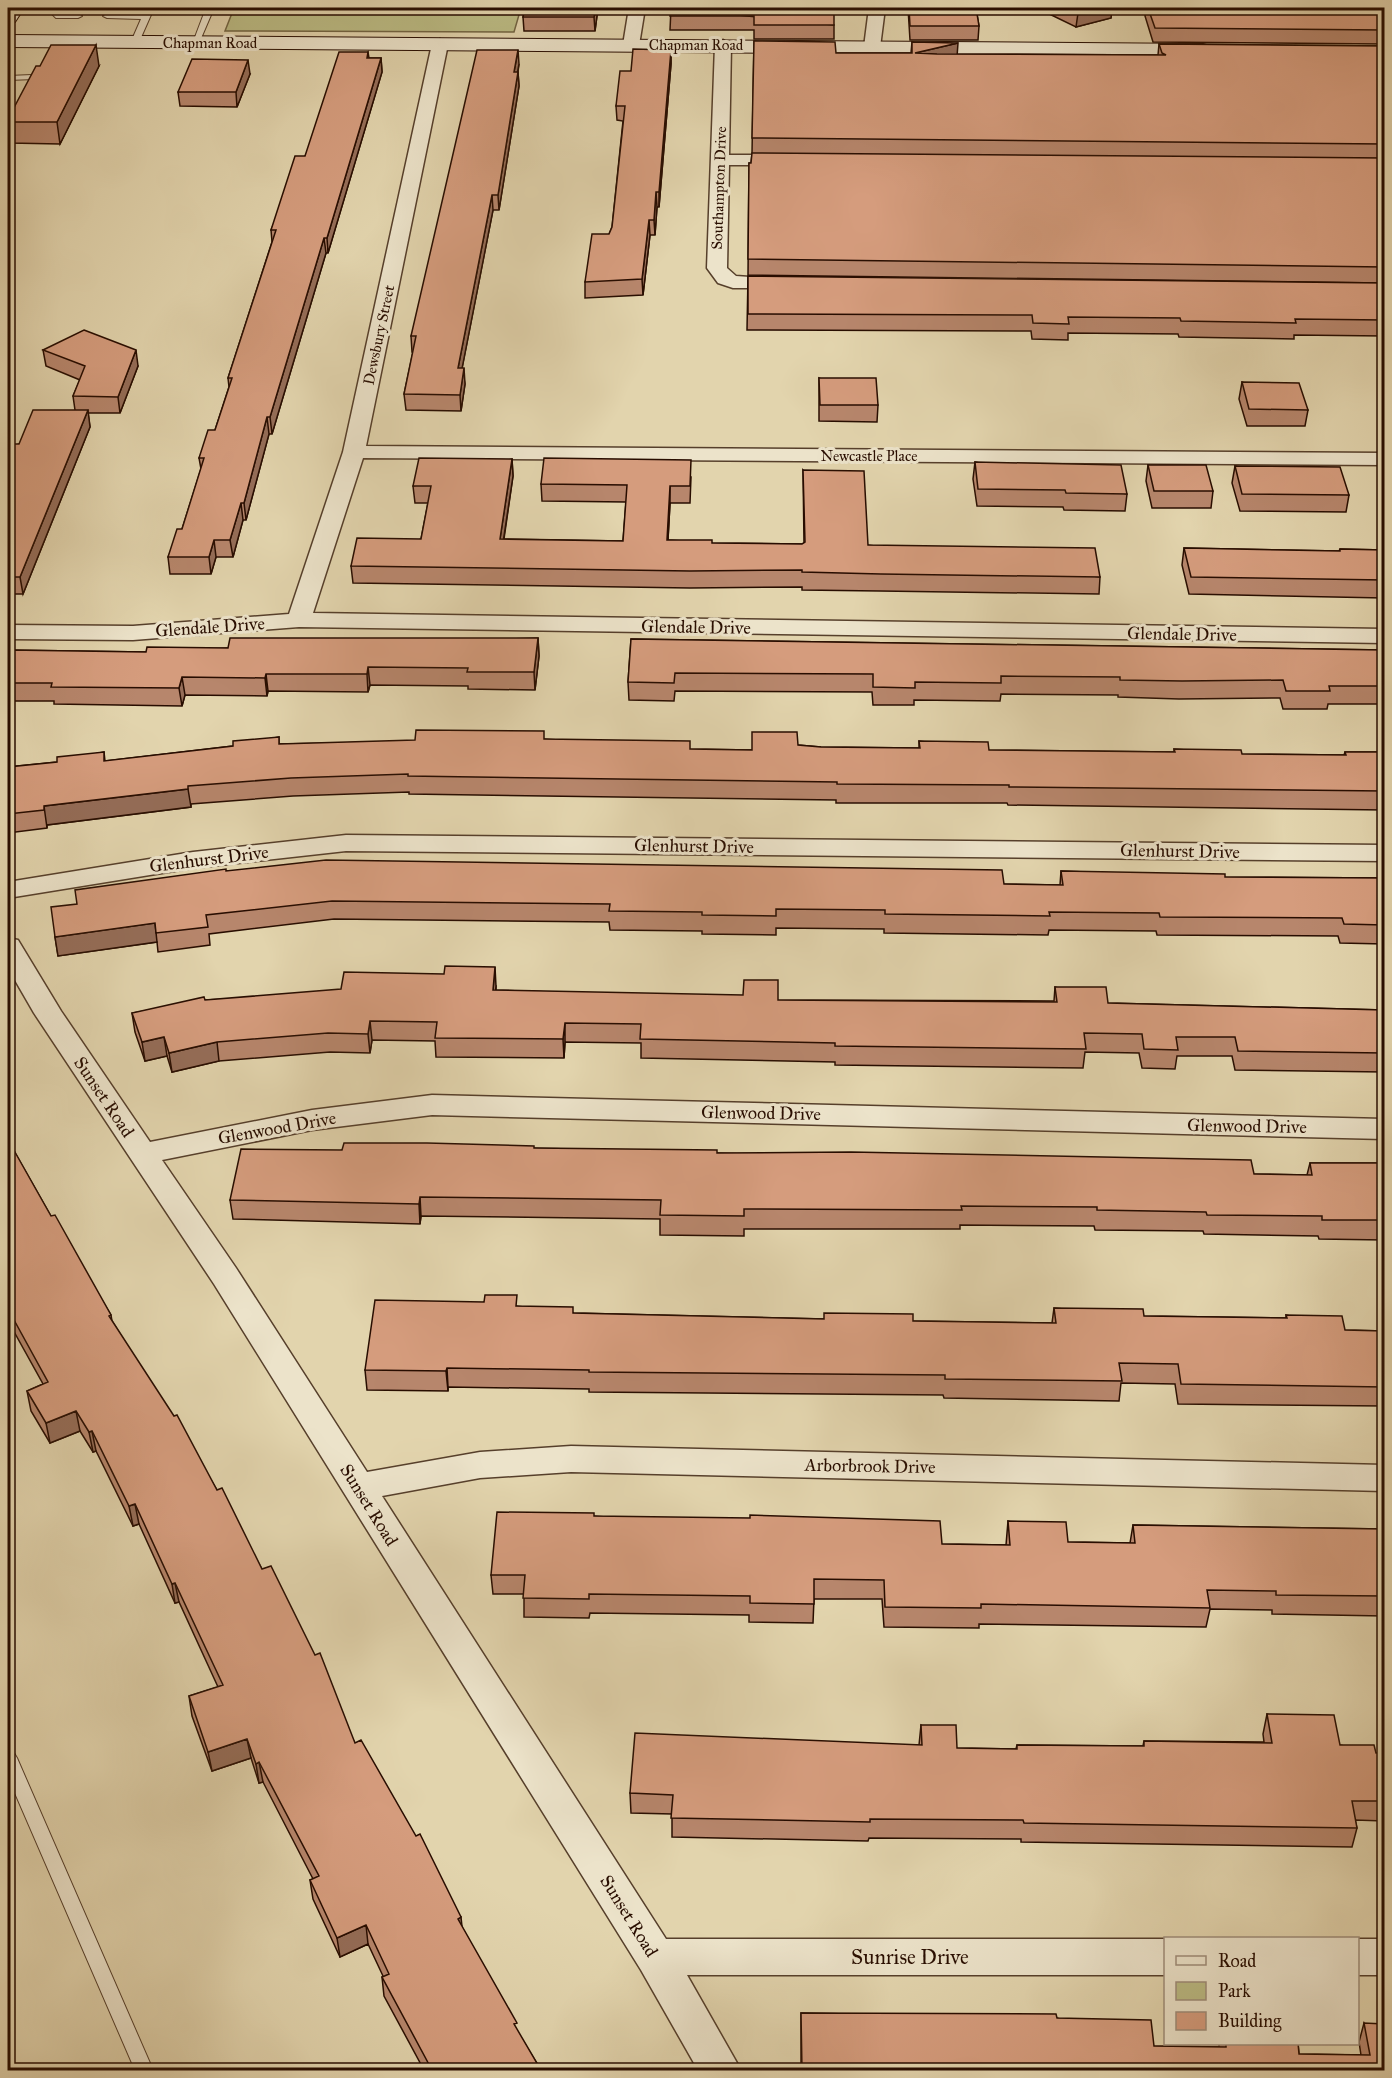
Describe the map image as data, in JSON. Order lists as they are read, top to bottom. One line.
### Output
{"streets":{"street":["Chapman Road","Southampton Drive","Dewsbury Street","Newcastle Place","Glendale Drive","Glenhurst Drive","Sunset Road","Glenwood Drive","Arborbrook Drive","Sunrise Drive"]},"crossings":[["Chapman Road","Southampton Drive"],["Chapman Road","Dewsbury Street"],["Dewsbury Street","Newcastle Place"],["Dewsbury Street","Glendale Drive"],["Sunset Road","Glenwood Drive"],["Sunset Road","Arborbrook Drive"],["Sunset Road","Sunrise Drive"]],"legend":["Road","Park","Building"]}
